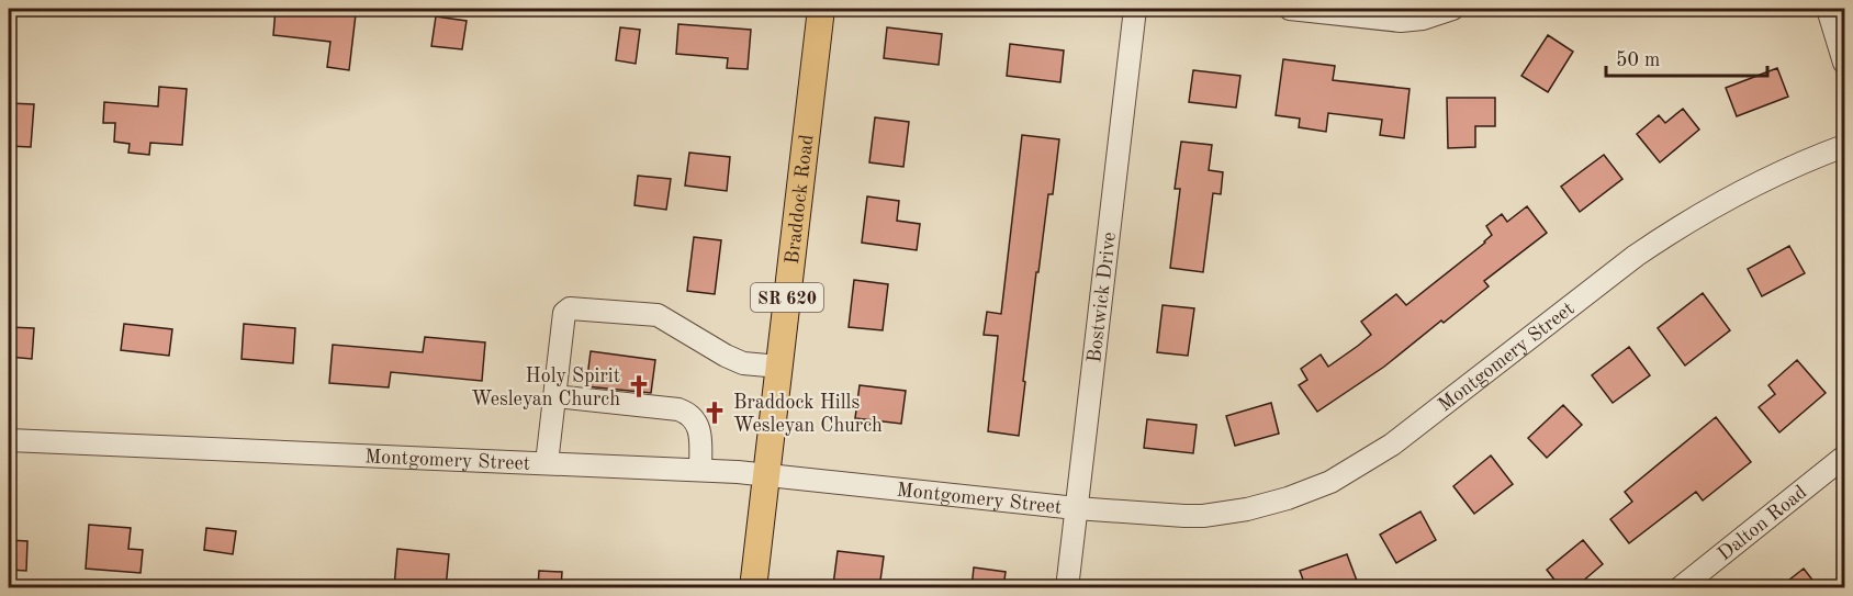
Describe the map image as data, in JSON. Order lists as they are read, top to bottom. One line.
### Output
{"streets":{"main road":["Braddock Road","SR 620"],"street":["Bostwick Drive","Montgomery Street","Dalton Road"]},"crossings":[["Braddock Road","Montgomery Street"],["Bostwick Drive","Montgomery Street"]],"places":{"church":["Holy Spirit Wesleyan Church","Braddock Hills Wesleyan Church"]},"scale_bar":"50 m"}
